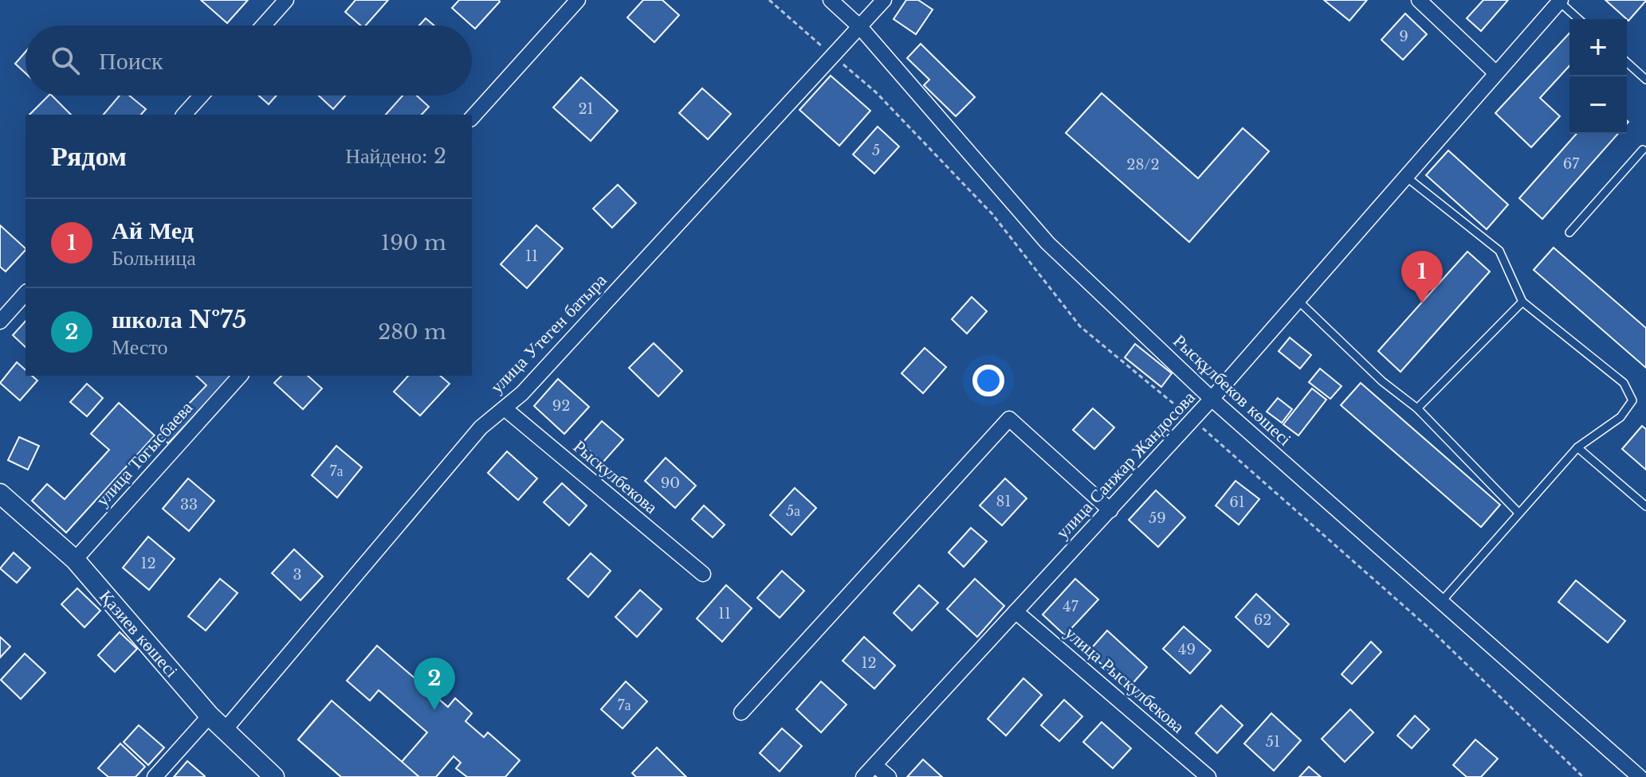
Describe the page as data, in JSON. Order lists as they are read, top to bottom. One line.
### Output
{"streets":{"street":["улица Утеген батыра","Рысқұлбеков көшесі","улица Тогысбаева","улица Санжар Жандосова","Рыскулбекова","Қазиев көшесі","улица Рыскулбекова"]},"crossings":[["улица Утеген батыра","Рысқұлбеков көшесі"],["улица Утеген батыра","Рыскулбекова"],["улица Утеген батыра","Қазиев көшесі"],["Рысқұлбеков көшесі","улица Санжар Жандосова"],["улица Тогысбаева","Қазиев көшесі"],["улица Санжар Жандосова","улица Рыскулбекова"]],"house_numbers":["9","21","5","67","28/2","11","92","7а","90","81","61","33","5а","59","12","3","47","11","62","49","12","7а","51"],"page":{"map_buttons":["+","−"],"search":"Поиск","heading":["Рядом","Найдено: 2"],"list":[{"mark":"1","name":"Ай Мед","note":"Больница","value":"190 m"},{"mark":"2","name":"школа №75","note":"Место","value":"280 m"}],"pins":["1","2"]}}
